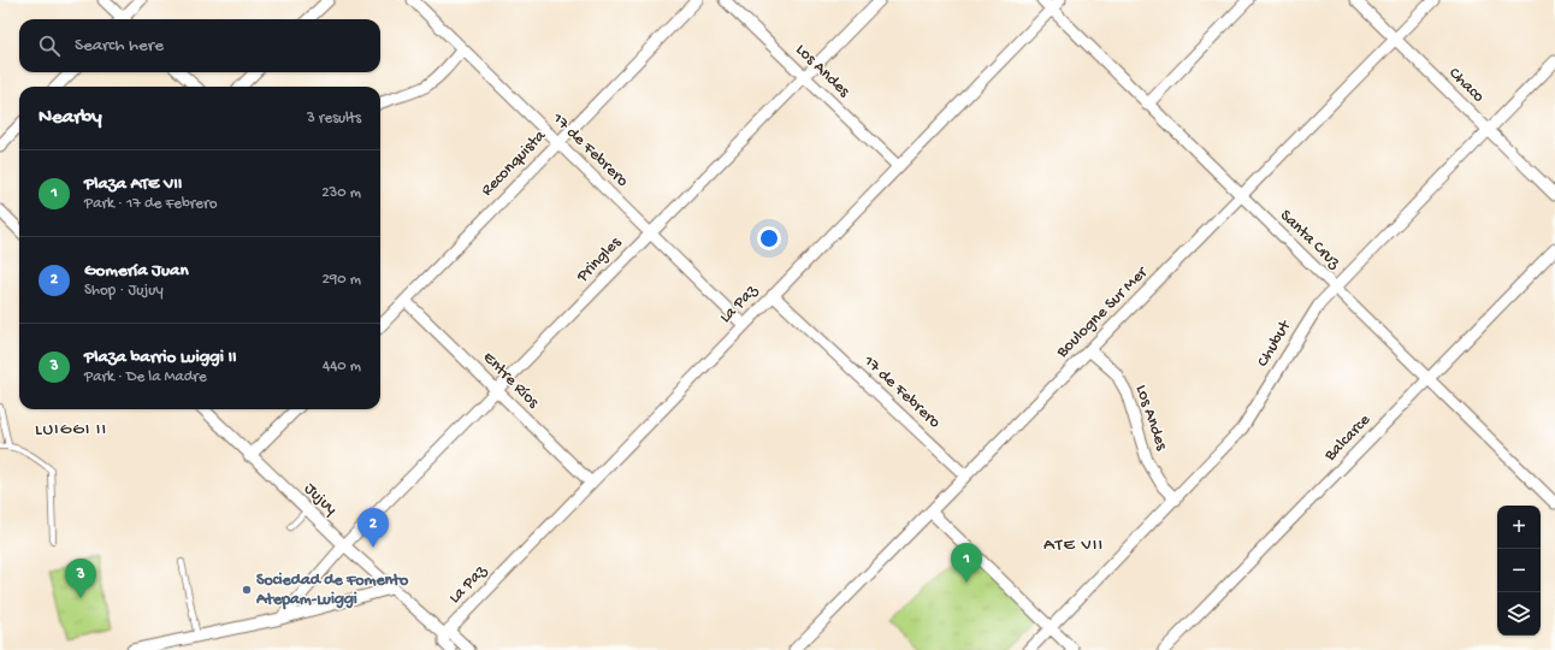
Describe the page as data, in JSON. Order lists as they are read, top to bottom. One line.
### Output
{"streets":{"street":["Los Andes","Chaco","17 de Febrero","Reconquista","Santa Cruz","Pringles","La Paz","Boulogne Sur Mer","Chubut","Entre Ríos","Balcarce","Jujuy"]},"crossings":[["Los Andes","Pringles"],["Los Andes","La Paz"],["Los Andes","Boulogne Sur Mer"],["Los Andes","Chubut"],["Chaco","Boulogne Sur Mer"],["Chaco","Chubut"],["17 de Febrero","Reconquista"],["17 de Febrero","Pringles"],["17 de Febrero","La Paz"],["17 de Febrero","Boulogne Sur Mer"],["Reconquista","Entre Ríos"],["Santa Cruz","La Paz"],["Santa Cruz","Boulogne Sur Mer"],["Santa Cruz","Chubut"],["Santa Cruz","Balcarce"],["Pringles","Entre Ríos"],["Pringles","Jujuy"],["La Paz","Entre Ríos"],["La Paz","Jujuy"]],"districts":["LUIGGI II","ATE VII"],"places":["Sociedad de Fomento Atepam-Luiggi"],"page":{"search":"Search here","heading":["Nearby","3 results"],"list":[{"mark":"1","name":"Plaza ATE VII","note":"Park · 17 de Febrero","value":"230 m"},{"mark":"2","name":"Gomería Juan","note":"Shop · Jujuy","value":"290 m"},{"mark":"3","name":"Plaza barrio Luiggi II","note":"Park · De la Madre","value":"440 m"}],"map_buttons":["+","−"],"pins":["2","1","3"]}}
